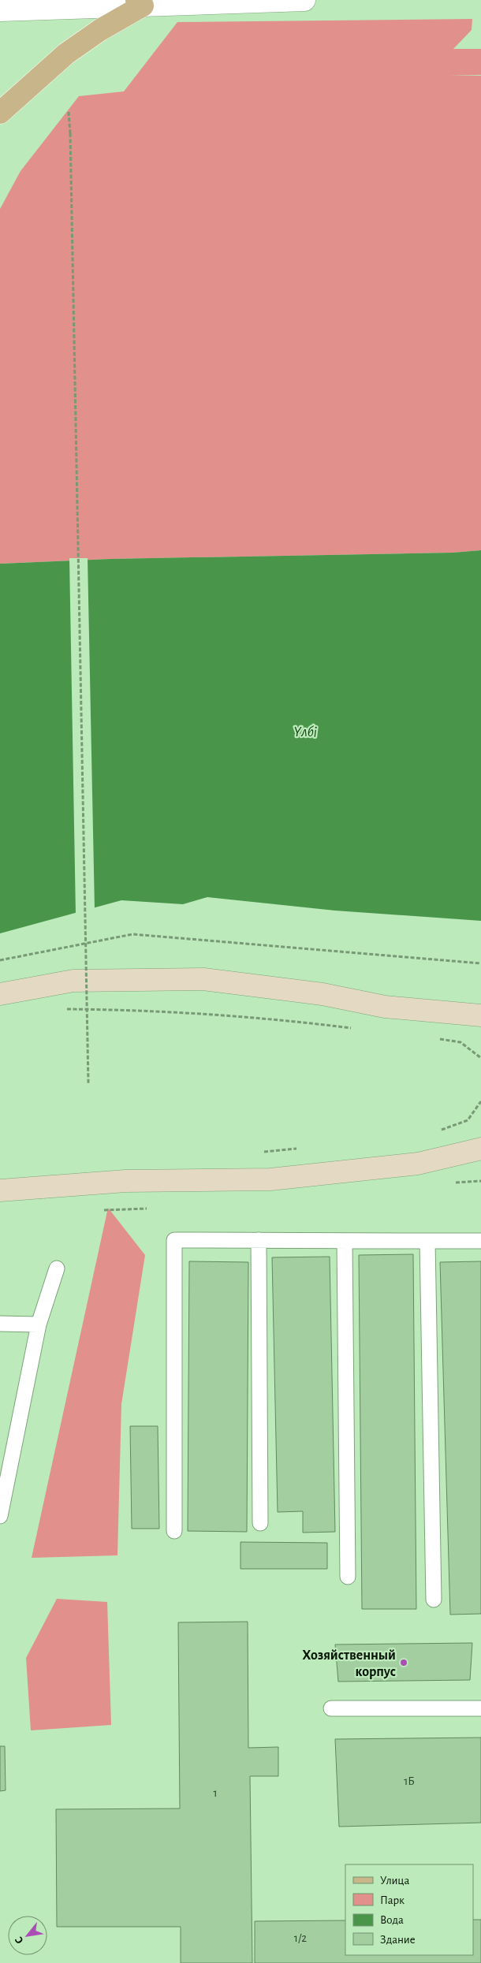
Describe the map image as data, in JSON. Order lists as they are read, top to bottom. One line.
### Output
{"water":["Үлбі"],"places":["Хозяйственный корпус"],"house_numbers":["1Б","1","1/2"],"legend":["Улица","Парк","Вода","Здание"],"north":"bottom left"}
